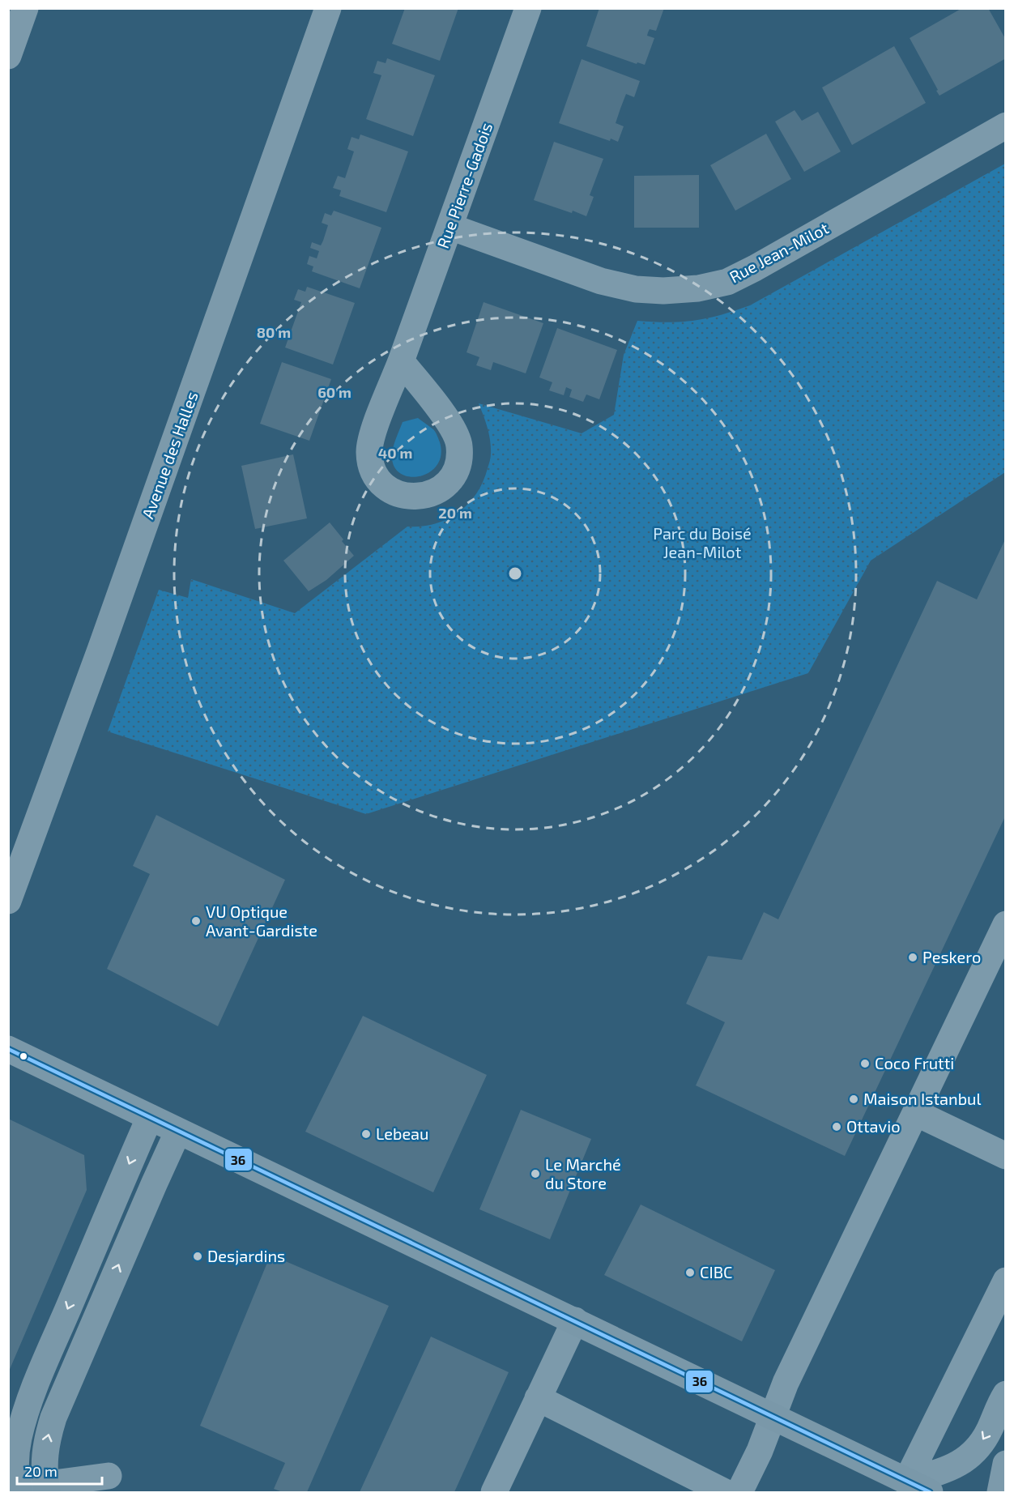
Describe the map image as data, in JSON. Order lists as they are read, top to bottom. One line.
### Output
{"streets":{"street":["Rue Pierre-Gadois","Rue Jean-Milot","Avenue des Halles"]},"crossings":[["Rue Pierre-Gadois","Rue Jean-Milot"]],"parks":["Parc du Boisé Jean-Milot"],"places":["VU Optique Avant-Gardiste","Peskero","Coco Frutti","Maison Istanbul","Ottavio","Lebeau","Le Marché du Store","Desjardins","CIBC"],"lines":["transit line 36"],"scale_bar":"20 m","rings":["80 m","60 m","40 m","20 m"]}
